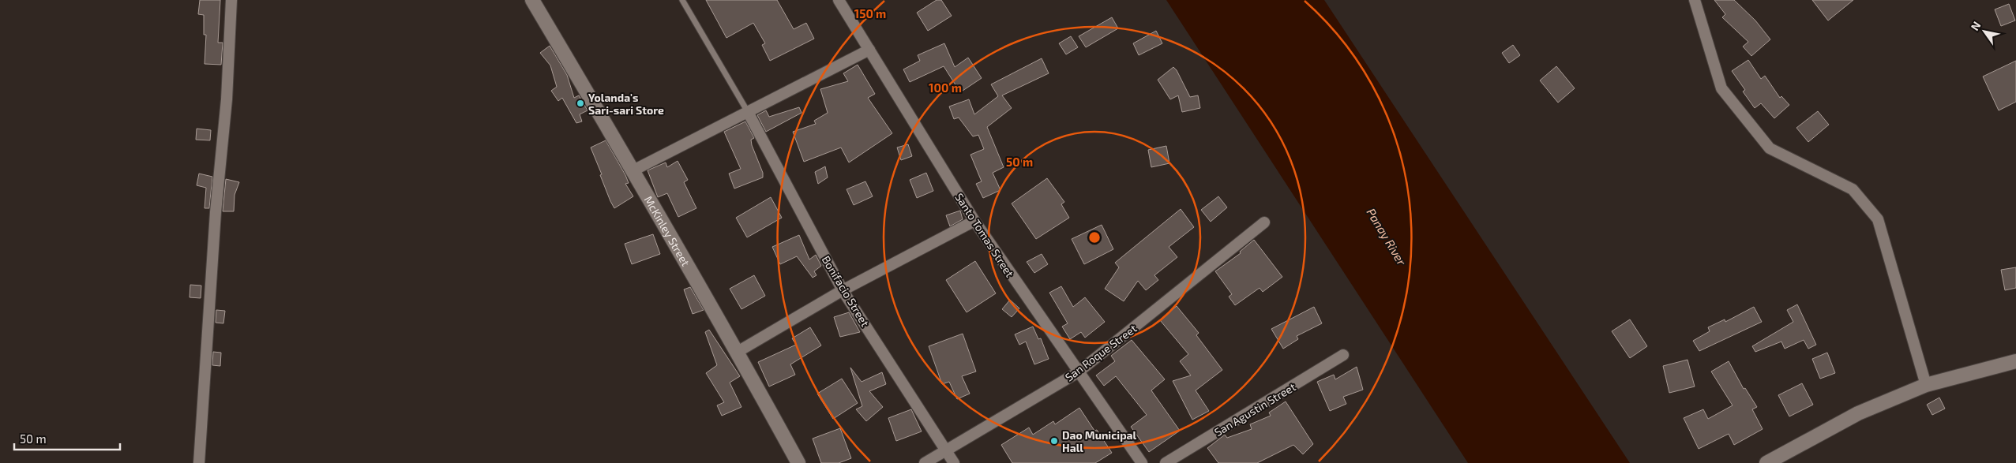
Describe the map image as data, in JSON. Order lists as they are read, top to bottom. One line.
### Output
{"streets":{"street":["McKinley Street","Santo Tomas Street","Bonifacio Street","San Roque Street","San Agustin Street"]},"crossings":[["Santo Tomas Street","San Roque Street"],["Bonifacio Street","San Roque Street"]],"water":["Panay River"],"places":["Yolanda's Sari-sari Store","Dao Municipal Hall"],"scale_bar":"50 m","north":"top left","rings":["150 m","100 m","50 m"]}
